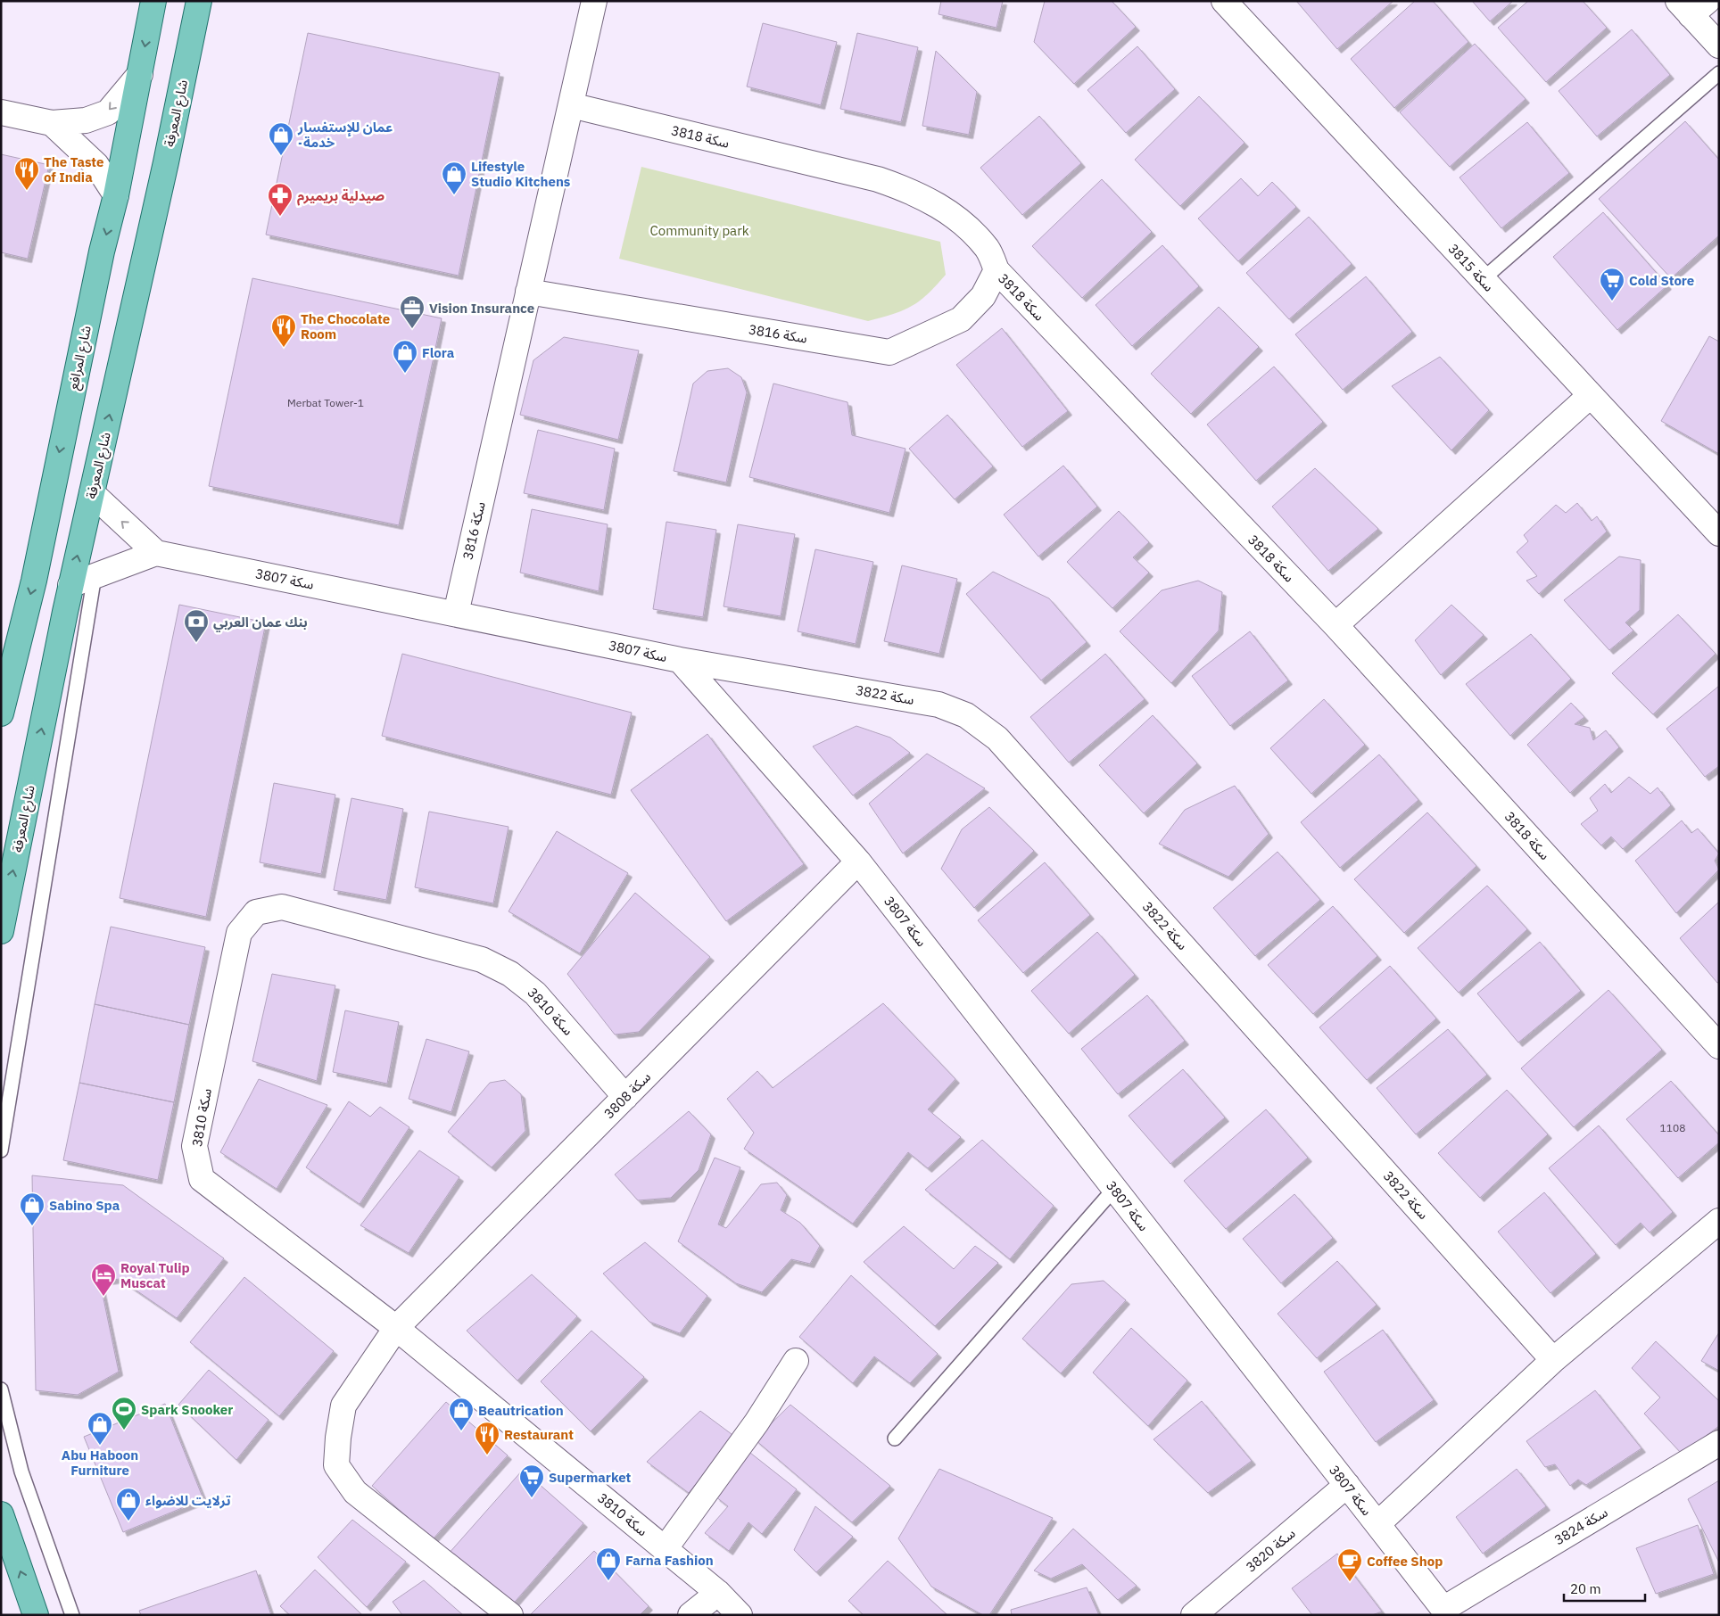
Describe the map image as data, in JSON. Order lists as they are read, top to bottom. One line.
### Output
{"streets":{"main road":["شارع المعرفة","شارع المرافع"],"street":["سكة 3818","سكة 3815","سكة 3816","سكة 3807","سكة 3822","سكة 3810","سكة 3808","سكة 3824","سكة 3820"]},"crossings":[["سكة 3818","سكة 3816"],["سكة 3816","سكة 3807"],["سكة 3807","سكة 3822"],["سكة 3807","سكة 3808"],["سكة 3807","سكة 3824"],["سكة 3807","سكة 3820"],["سكة 3810","سكة 3808"]],"one_way":["شارع المعرفة","شارع المرافع"],"parks":["Community park"],"places":{"shop":["عمان للإستفسار -خدمة","Lifestyle Studio Kitchens","Flora","Sabino Spa","Beautrication","Abu Haboon Furniture","ترلايت للاضواء","Farna Fashion"],"restaurant":["The Taste of India","The Chocolate Room","Restaurant"],"pharmacy":["صيدلية بريميرم"],"supermarket":["Cold Store","Supermarket"],"office":["Vision Insurance"],"bank":["بنك عمان العربي"],"hotel":["Royal Tulip Muscat"],"sports":["Spark Snooker"],"cafe":["Coffee Shop"]},"house_numbers":["Merbat Tower-1","1108"],"scale_bar":"20 m"}
